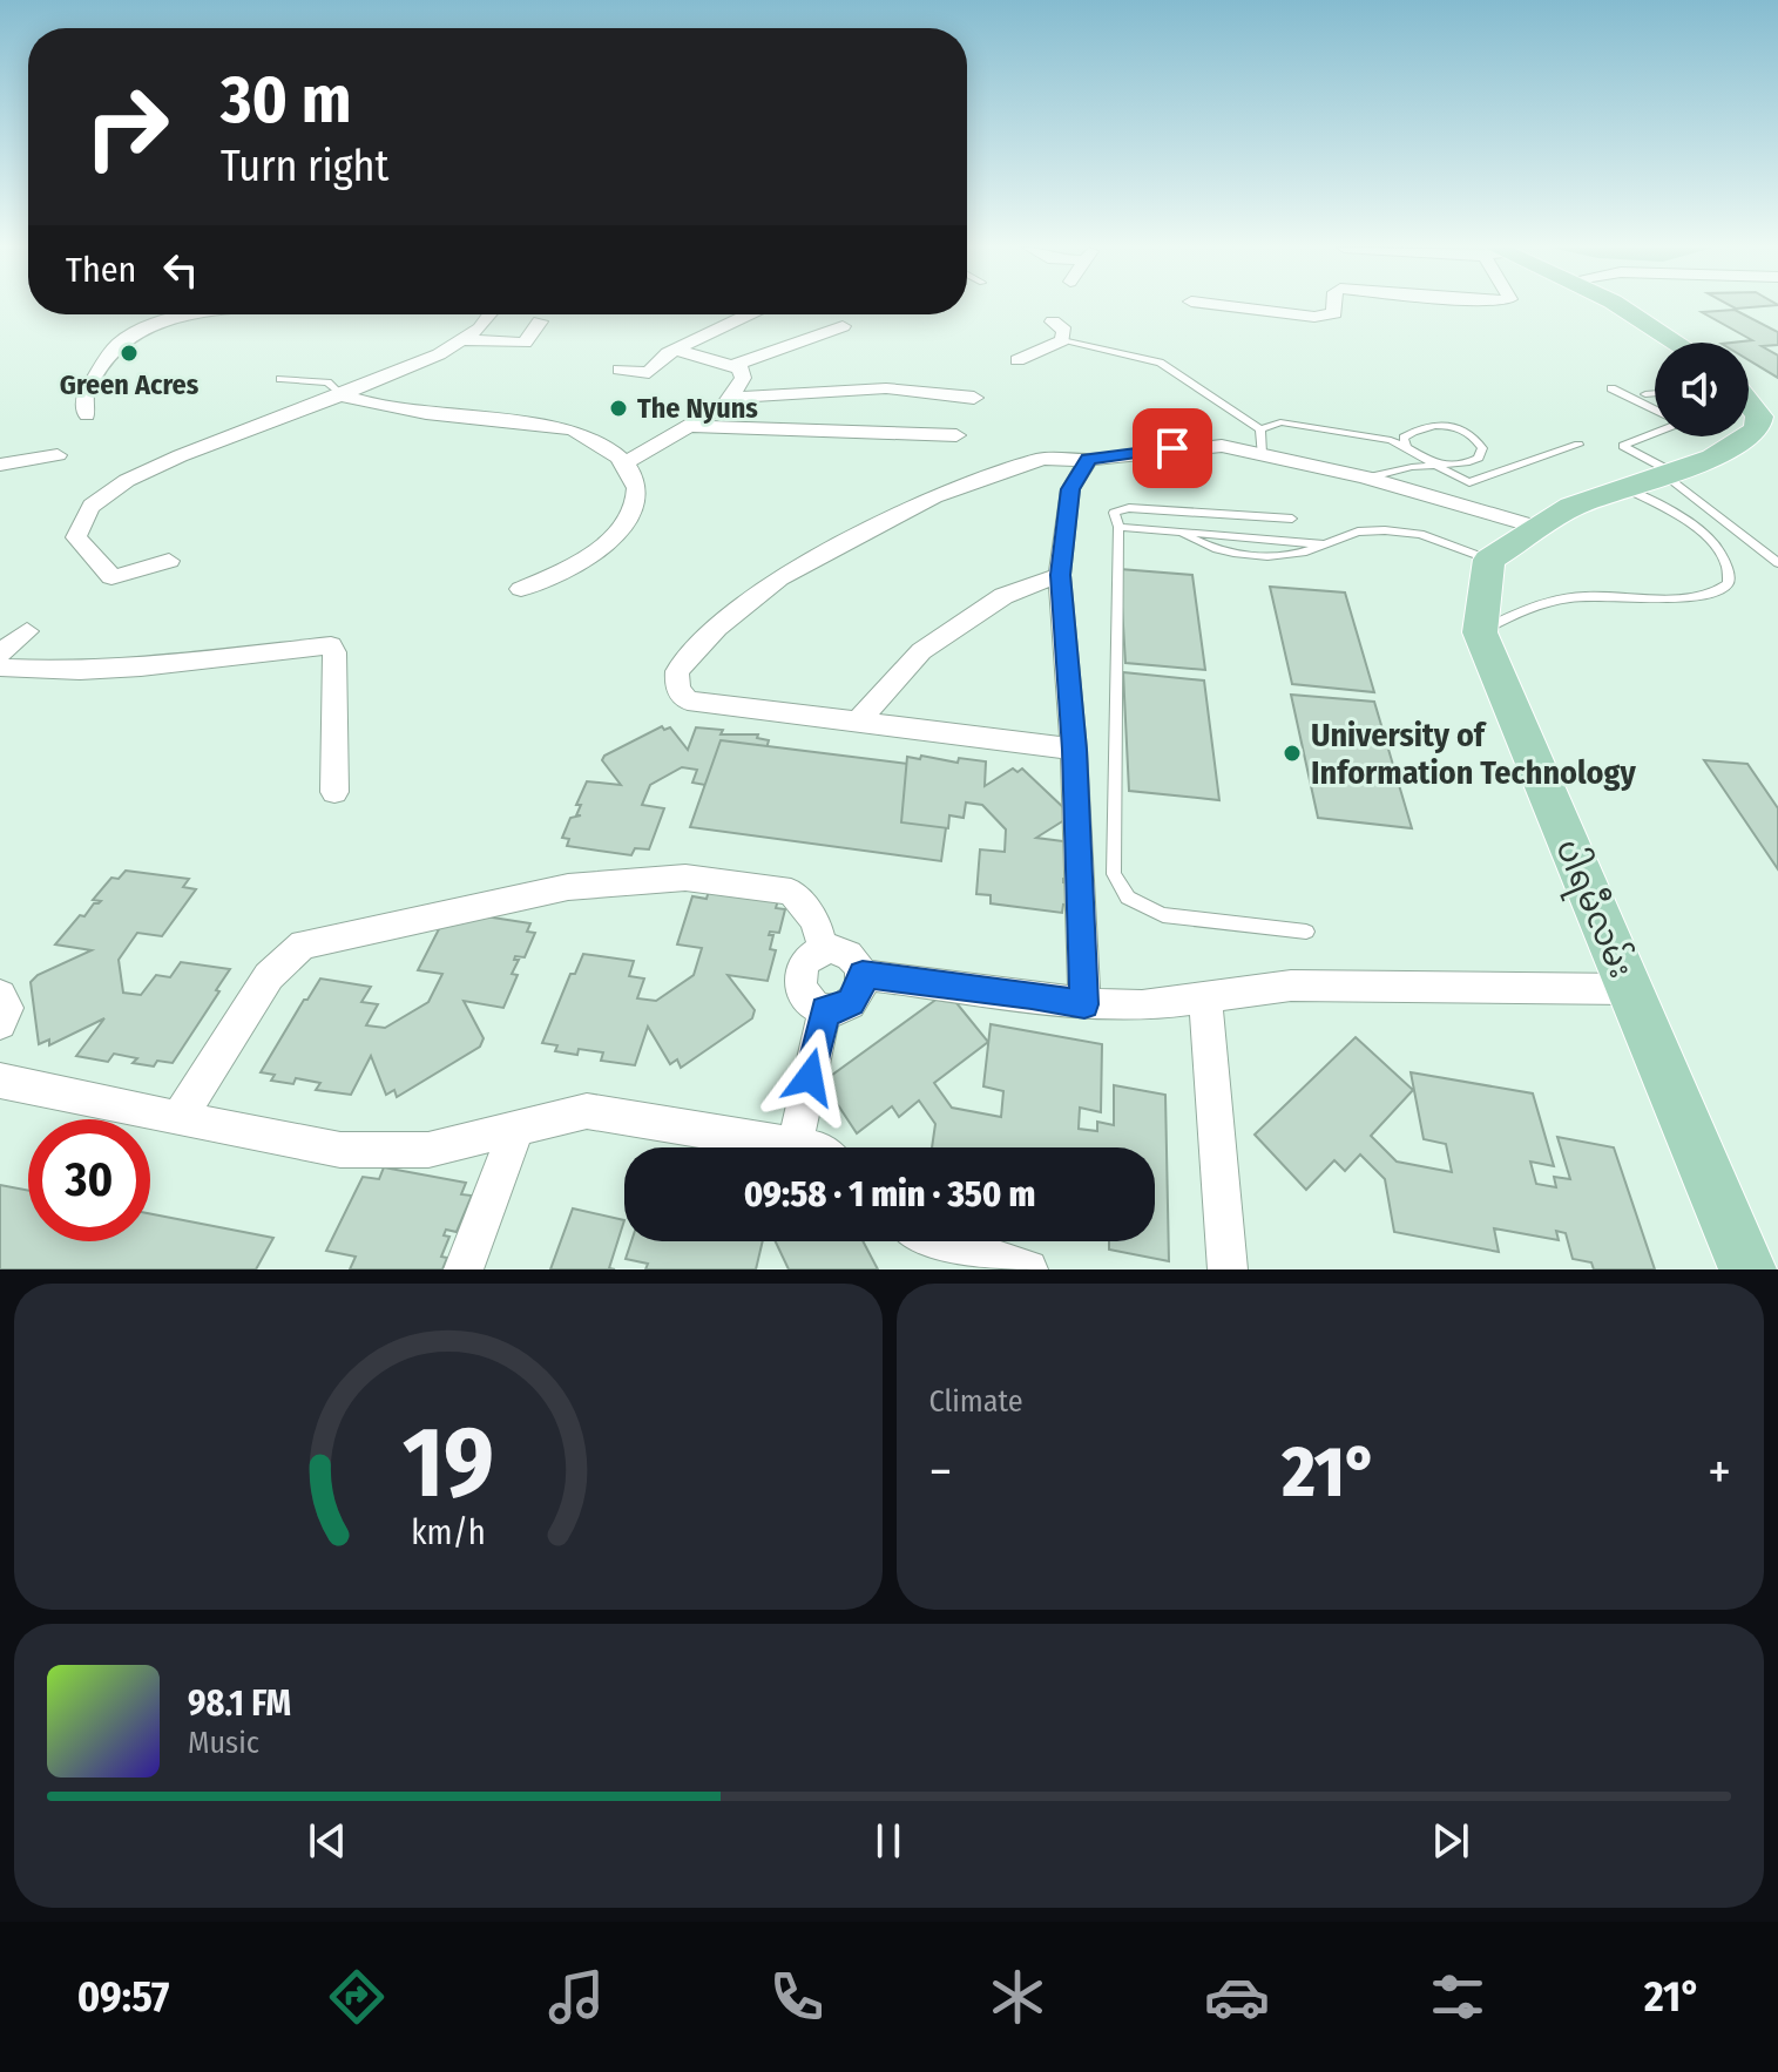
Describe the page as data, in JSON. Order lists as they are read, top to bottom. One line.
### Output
{"streets":{"main road":["ပါရမီလမ်း"]},"places":["Green Acres","The Nyuns","University of Information Technology"],"page":{"turn":["30 m","Turn right"],"then":"Then","limit":"30","trip":"09:58 · 1 min · 350 m","tile":"Climate","heat":["−","21°","+"],"song":["98.1 FM","Music"],"tabs":["09:57","21°"],"gauge":["19","km/h"]}}
